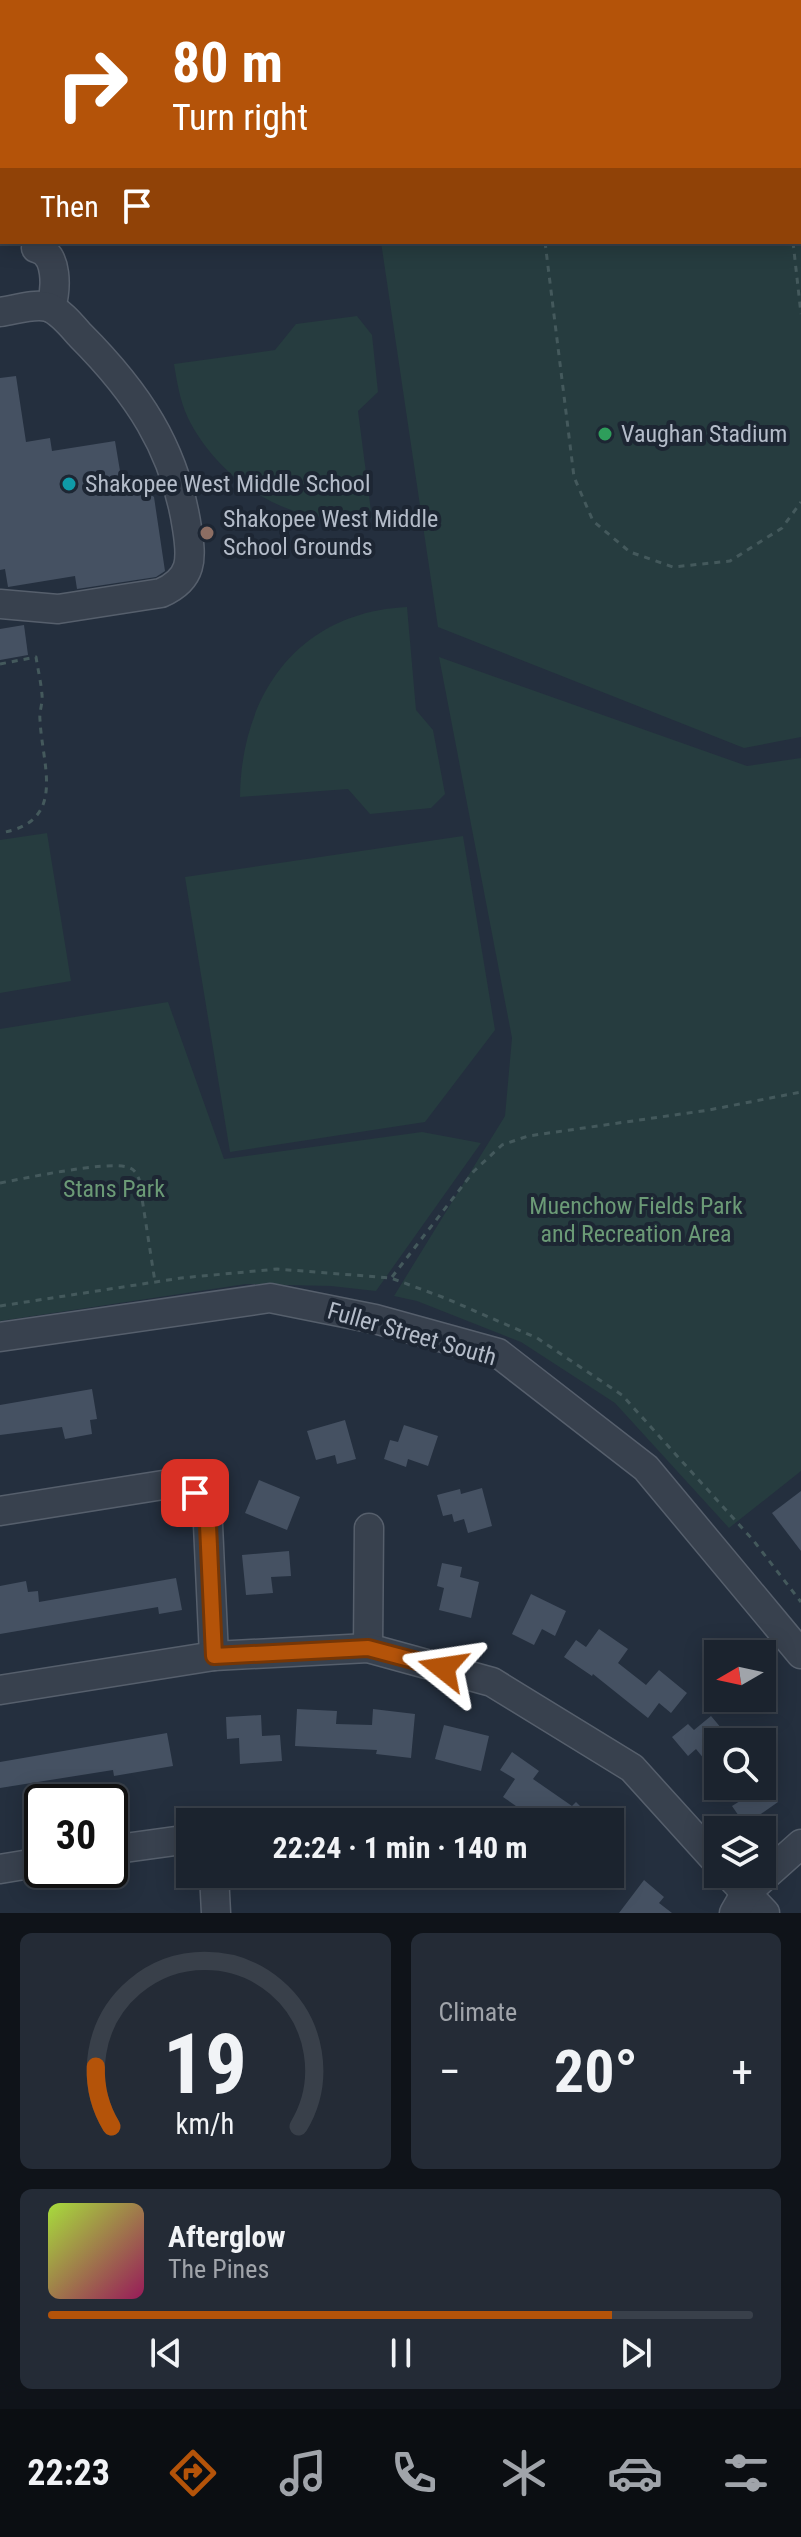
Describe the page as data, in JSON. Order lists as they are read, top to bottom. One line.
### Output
{"streets":{"street":["Fuller Street South"]},"parks":["Stans Park","Muenchow Fields Park and Recreation Area"],"places":["Vaughan Stadium","Shakopee West Middle School","Shakopee West Middle School Grounds"],"north":"left","page":{"turn":["80 m","Turn right"],"then":"Then","limit":"30","trip":"22:24 · 1 min · 140 m","tile":"Climate","heat":["−","20°","+"],"song":["Afterglow","The Pines"],"tabs":"22:23","gauge":["19","km/h"]}}
